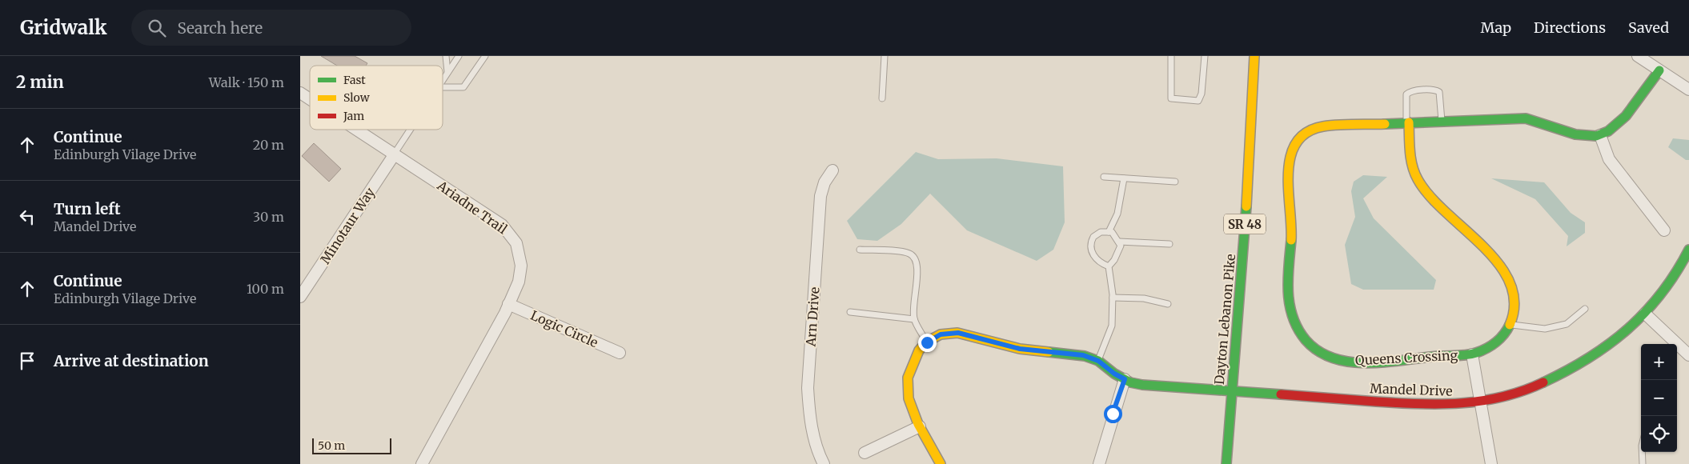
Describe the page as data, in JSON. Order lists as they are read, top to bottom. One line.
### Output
{"streets":{"street":["Ariadne Trail","SR 48","Minotaur Way","Arn Drive","Dayton Lebanon Pike","Logic Circle","Queens Crossing","Mandel Drive"]},"crossings":[["Ariadne Trail","Minotaur Way"],["Ariadne Trail","Logic Circle"],["Dayton Lebanon Pike","Mandel Drive"]],"legend":["Fast","Slow","Jam"],"scale_bar":"50 m","page":{"header":"Gridwalk","search":"Search here","nav":["Map","Directions","Saved"],"heading":["2 min","Walk · 150 m"],"list":[["Continue","Edinburgh Vilage Drive","20 m"],["Turn left","Mandel Drive","30 m"],["Continue","Edinburgh Vilage Drive","100 m"],"Arrive at destination"],"map_buttons":["+","−"],"scale":"50 m"}}
